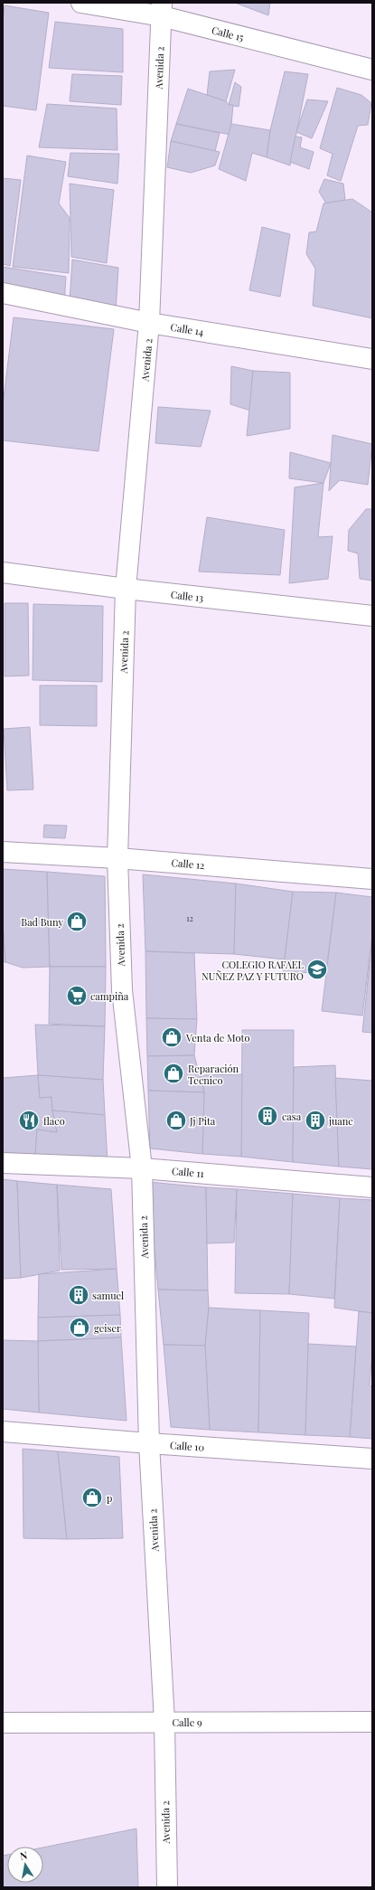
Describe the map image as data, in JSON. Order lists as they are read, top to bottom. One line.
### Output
{"streets":{"street":["Calle 15","Avenida 2","Calle 14","Calle 13","Calle 12","Calle 11","Calle 10","Calle 9"]},"crossings":[["Calle 15","Avenida 2"],["Avenida 2","Calle 14"],["Avenida 2","Calle 13"],["Avenida 2","Calle 12"],["Avenida 2","Calle 11"],["Avenida 2","Calle 10"],["Avenida 2","Calle 9"]],"places":{"shop":["Bad Buny","Venta de Moto","Reparación Tecnico","Jj Pita","geiser","p"],"school or university":["COLEGIO RAFAEL NUÑEZ PAZ Y FUTURO"],"supermarket":["campiña"],"building":["casa","juanc","samuel"],"restaurant":["flaco"]},"house_numbers":["12"],"north":"top"}
